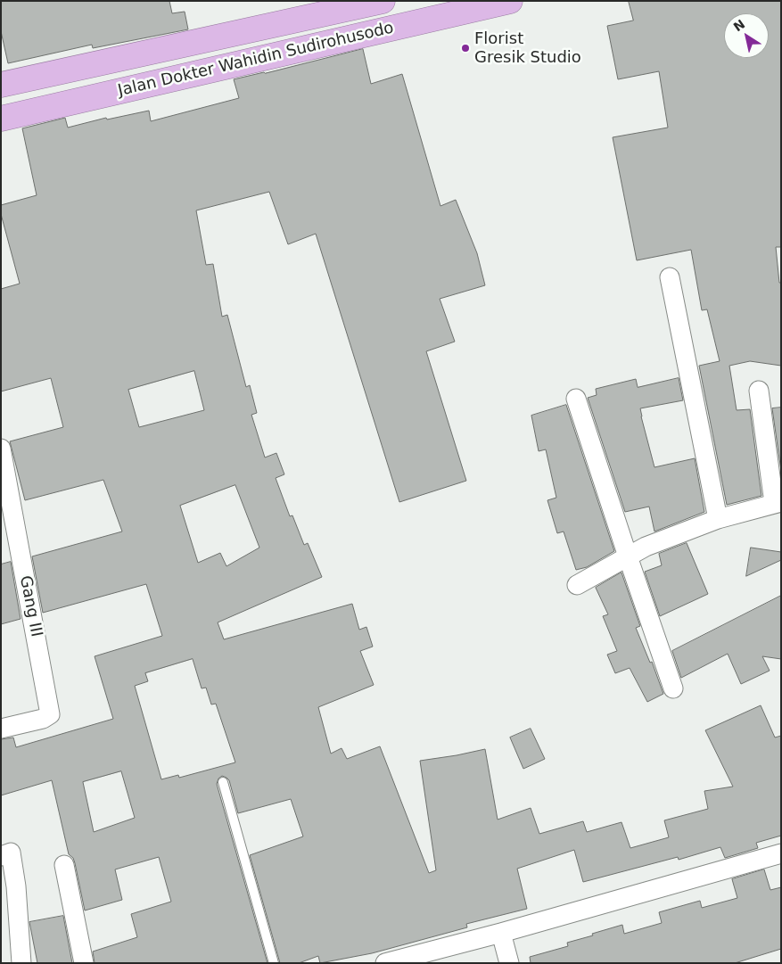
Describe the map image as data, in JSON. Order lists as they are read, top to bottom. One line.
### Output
{"streets":{"highway":["Jalan Dokter Wahidin Sudirohusodo"],"street":["Gang III"]},"places":["Florist Gresik Studio"],"north":"top left"}
